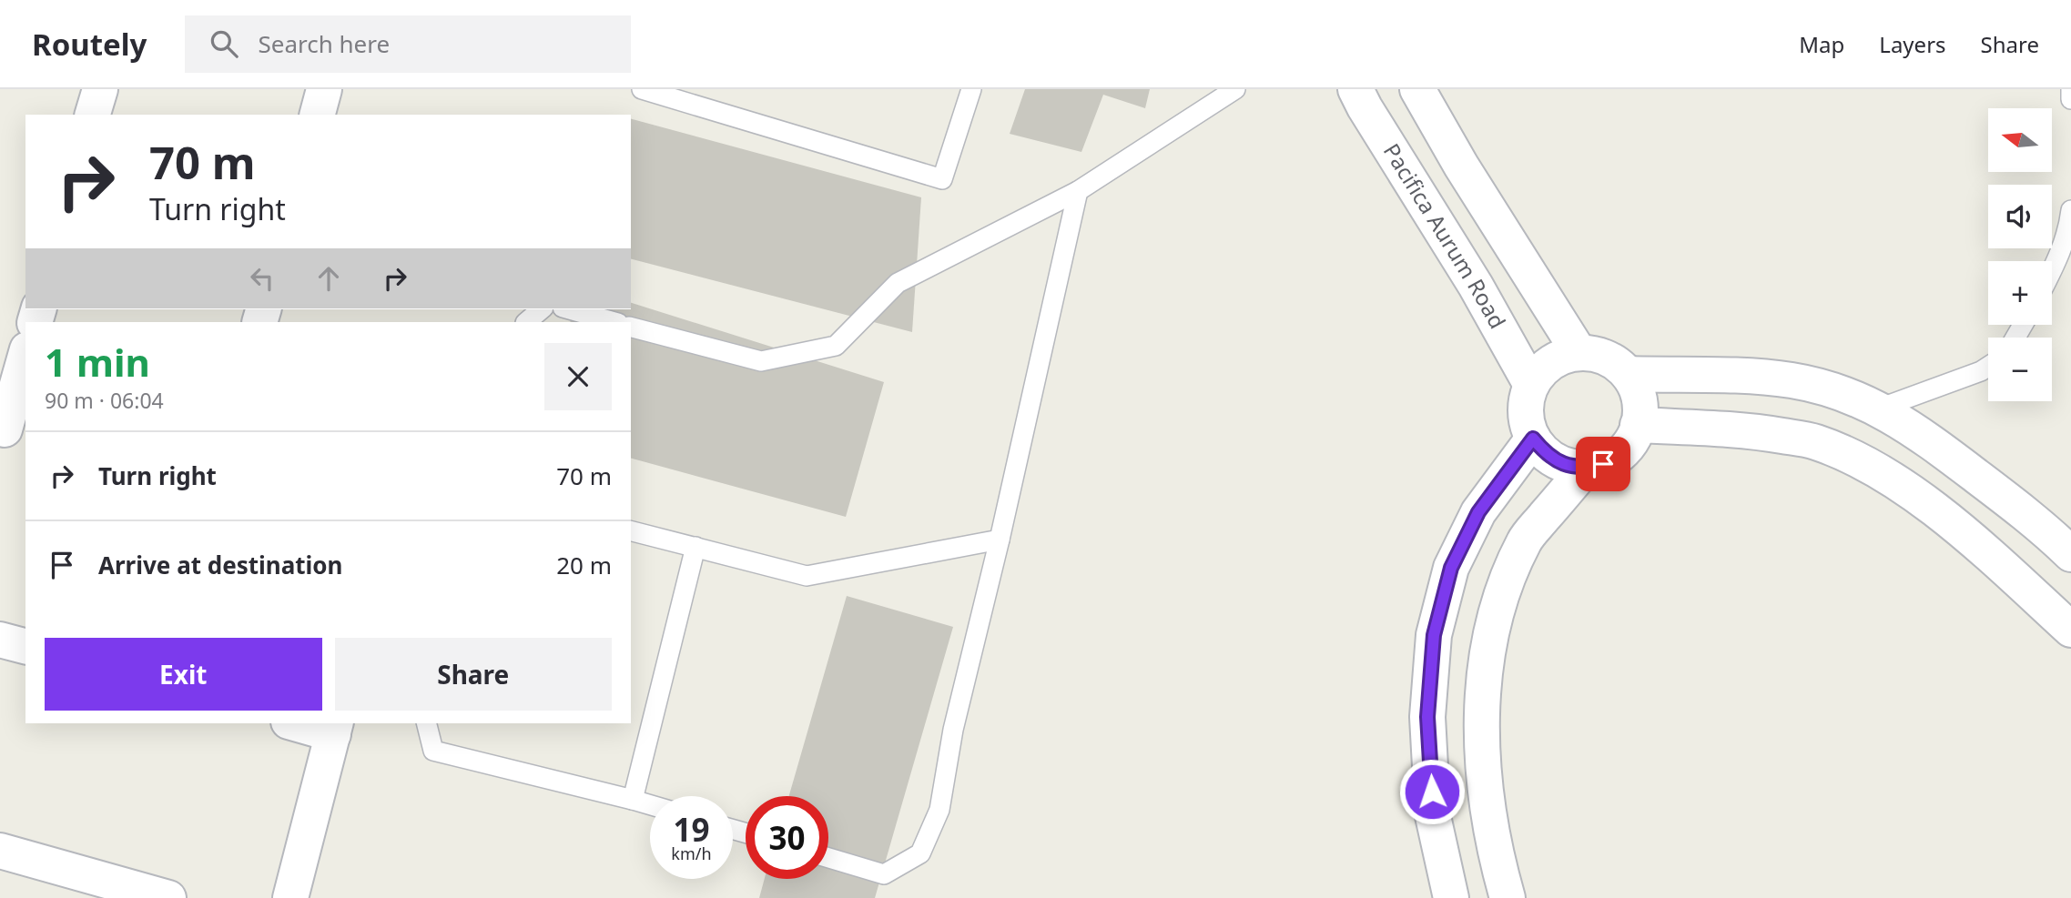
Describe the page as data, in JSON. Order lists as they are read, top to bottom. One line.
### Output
{"streets":{"street":["Pacifica Aurum Road"]},"north":"left","page":{"header":"Routely","search":"Search here","nav":["Map","Layers","Share"],"map_buttons":["+","−"],"turn":["70 m","Turn right"],"heading":["1 min","90 m · 06:04"],"list":[{"name":"Turn right","value":"70 m"},{"name":"Arrive at destination","value":"20 m"}],"buttons":["Exit","Share"],"speed":"19 km/h","limit":"30"}}
